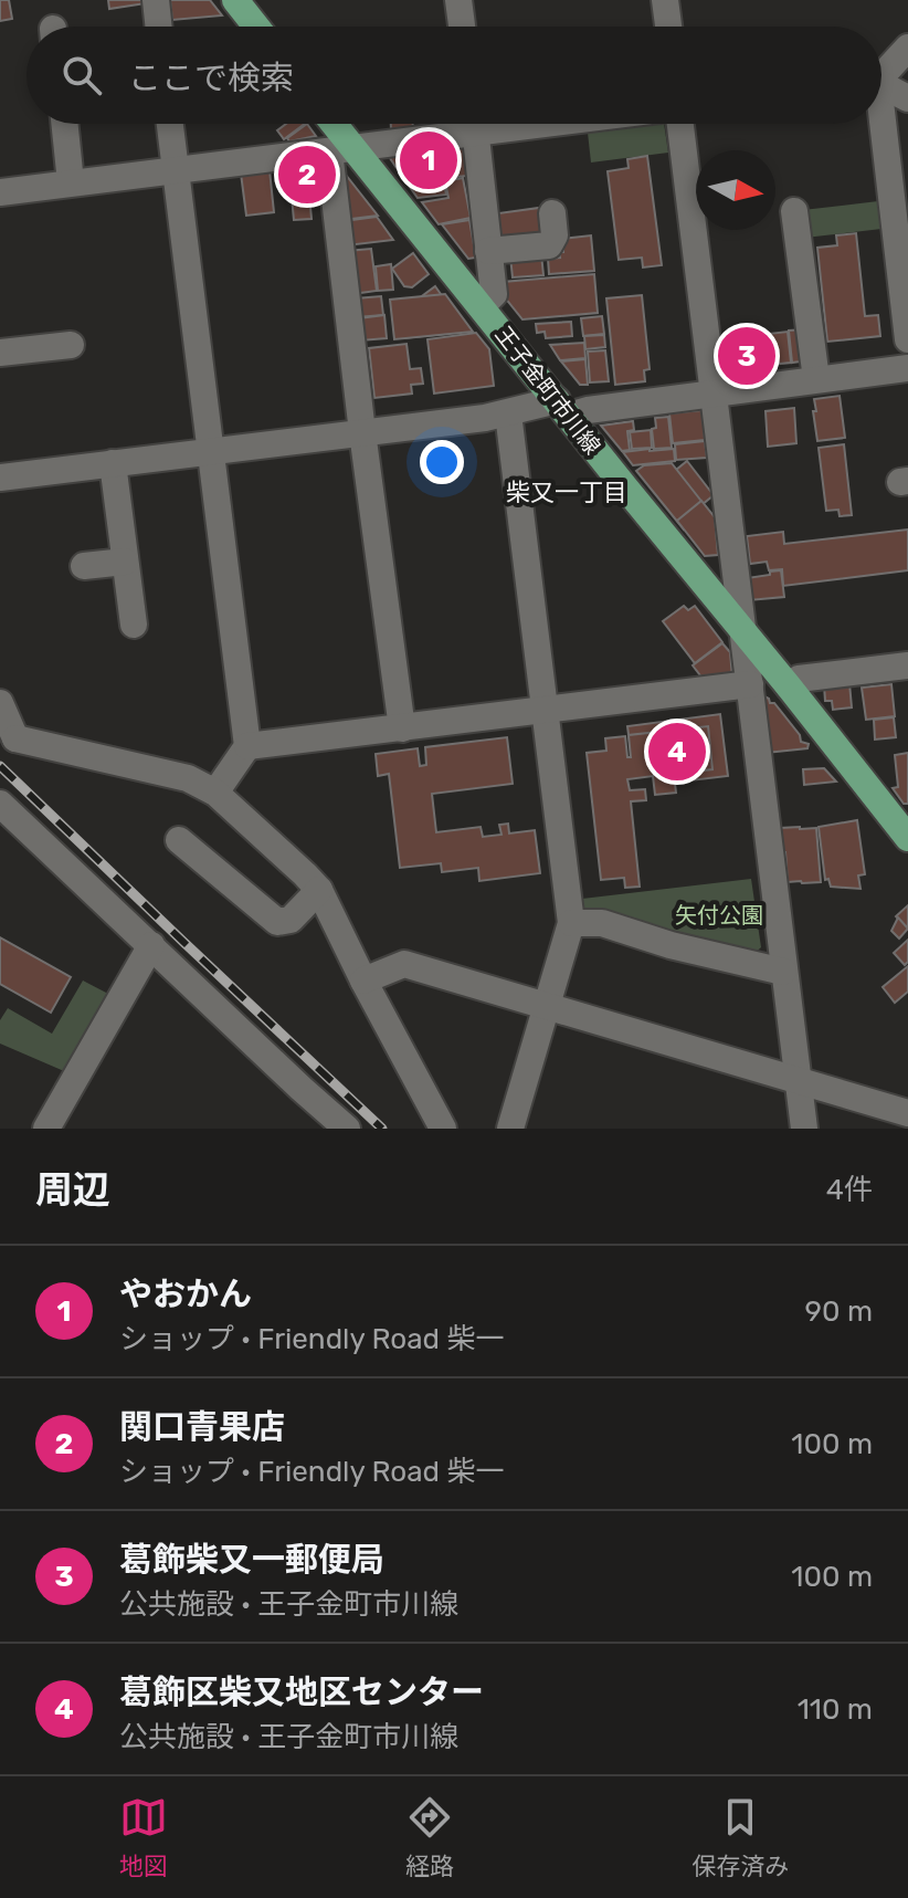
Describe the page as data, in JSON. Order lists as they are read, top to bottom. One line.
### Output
{"streets":{"main road":["王子金町市川線"]},"districts":["柴又一丁目"],"parks":["矢付公園"],"north":"right","page":{"search":"ここで検索","pins":["1","2","3","4"],"heading":["周辺","4件"],"list":[{"mark":"1","name":"やおかん","note":"ショップ · Friendly Road 柴一","value":"90 m"},{"mark":"2","name":"関口青果店","note":"ショップ · Friendly Road 柴一","value":"100 m"},{"mark":"3","name":"葛飾柴又一郵便局","note":"公共施設 · 王子金町市川線","value":"100 m"},{"mark":"4","name":"葛飾区柴又地区センター","note":"公共施設 · 王子金町市川線","value":"110 m"}],"nav":["地図","経路","保存済み"]}}
